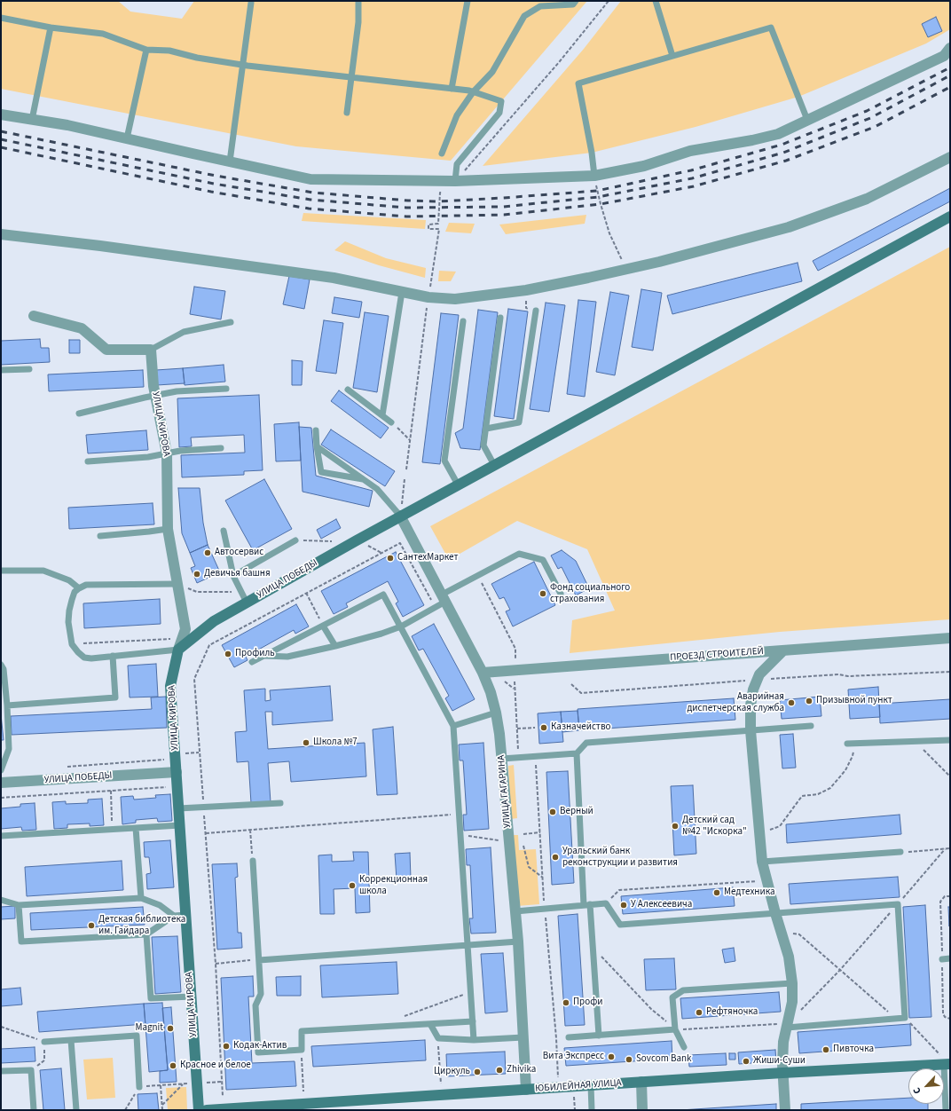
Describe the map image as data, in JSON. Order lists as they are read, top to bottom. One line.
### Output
{"streets":{"street":["УЛИЦА КИРОВА","УЛИЦА ПОБЕДЫ","ПРОЕЗД СТРОИТЕЛЕЙ","УЛИЦА ГАГАРИНА","ЮБИЛЕЙНАЯ УЛИЦА"]},"crossings":[["УЛИЦА КИРОВА","УЛИЦА ПОБЕДЫ"],["УЛИЦА ПОБЕДЫ","УЛИЦА ГАГАРИНА"],["ПРОЕЗД СТРОИТЕЛЕЙ","УЛИЦА ГАГАРИНА"],["УЛИЦА ГАГАРИНА","ЮБИЛЕЙНАЯ УЛИЦА"]],"places":["Автосервис","СантехМаркет","Девичья башня","Фонд социального страхования","Профиль","Призывной пункт","Аварийная диспетчерская служба","Казначейство","Школа №7","Верный","Детский сад №42 \"Искорка\"","Уральский банк реконструкции и развития","Коррекционная школа","Медтехника","У Алексеевича","Детская библиотека им. Гайдара","Профи","Рефтяночка","Magnit","Кодак-Актив","Пивточка","Вита Экспресс","Sovcom Bank","Жиши-Суши","Красное и белое","Zhivika","Циркуль"],"north":"bottom left"}
